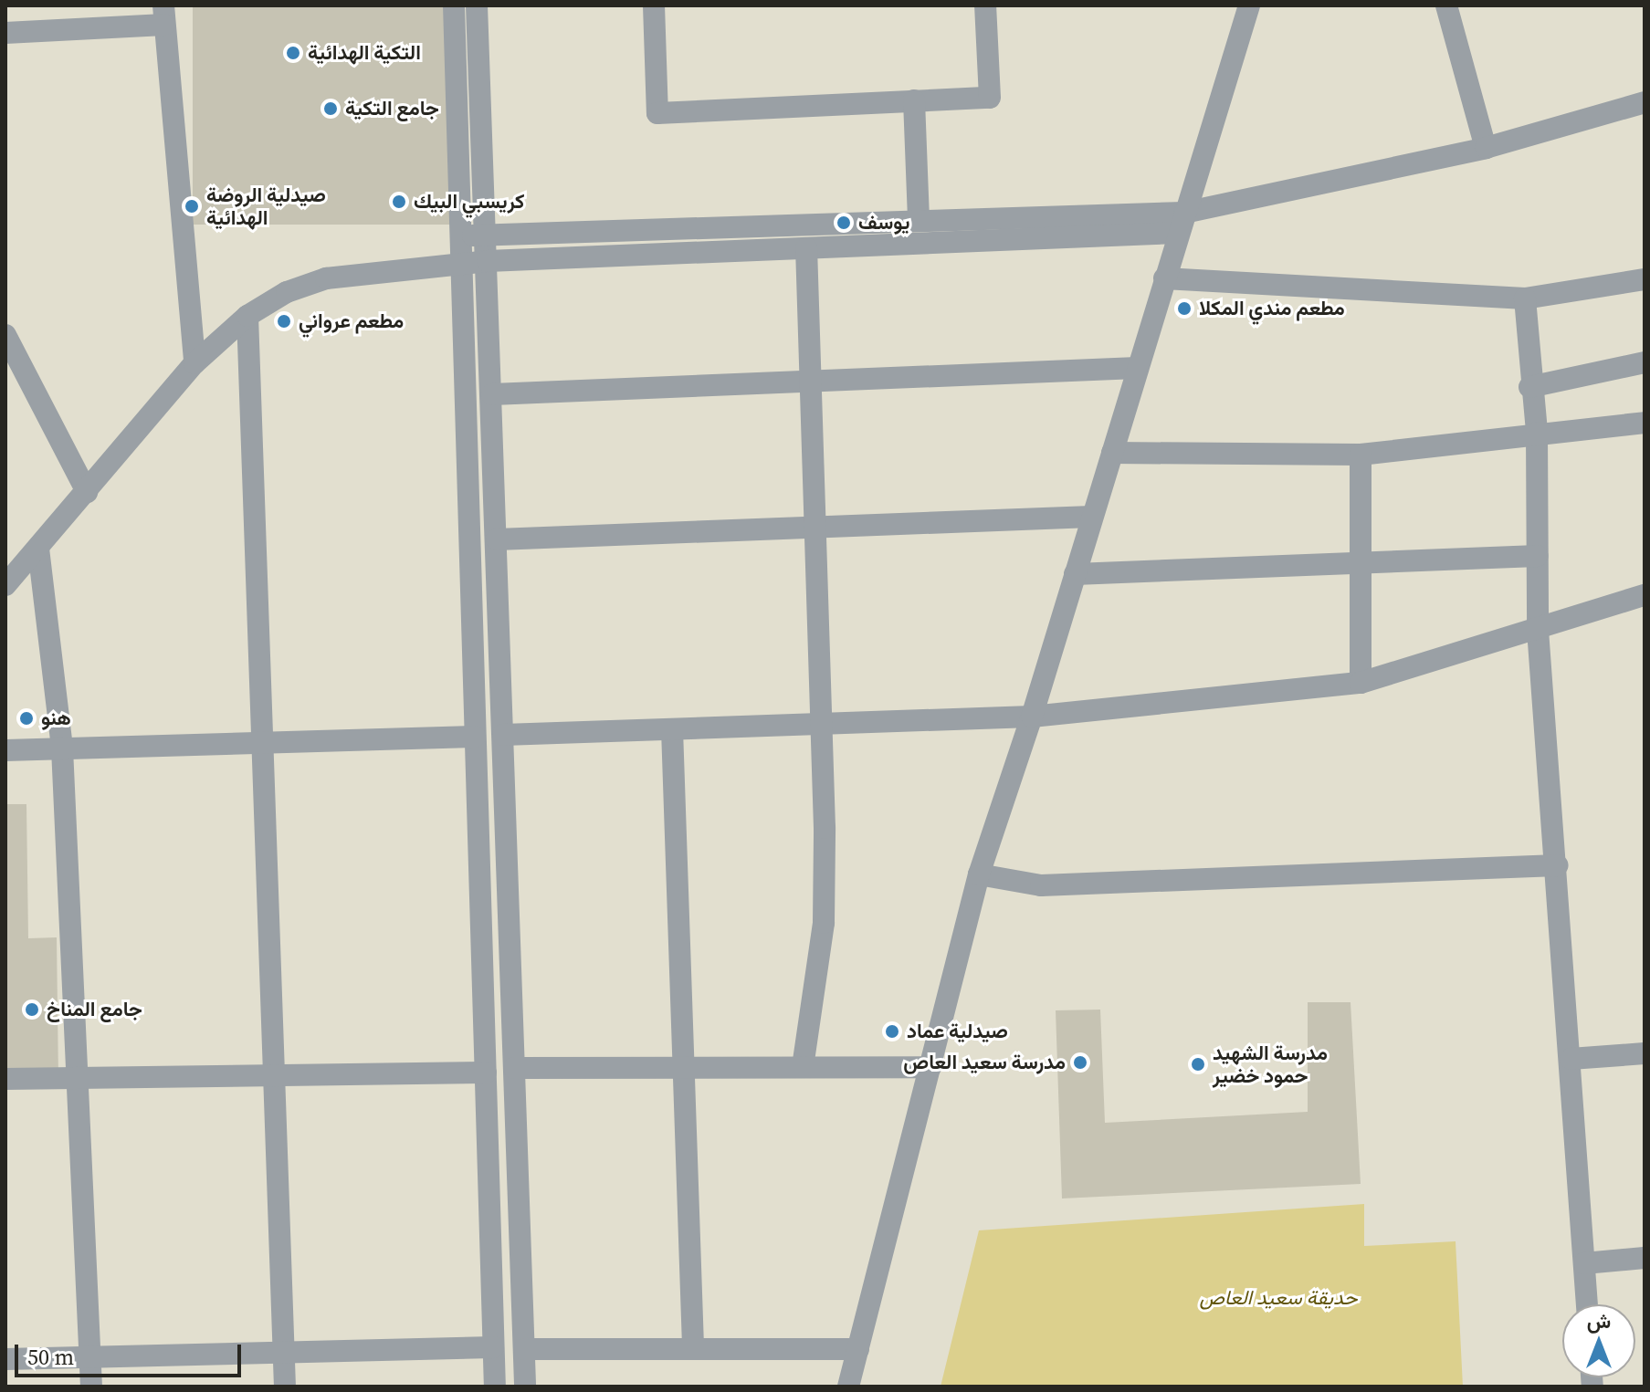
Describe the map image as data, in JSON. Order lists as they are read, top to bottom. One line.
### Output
{"parks":["حديقة سعيد العاص"],"places":["التكية الهدائية","جامع التكية","كريسبي البيك","صيدلية الروضة الهدائية","يوسف","مطعم مندي المكلا","مطعم عرواني","هنو","جامع المناخ","صيدلية عماد","مدرسة سعيد العاص","مدرسة الشهيد حمود خضير"],"scale_bar":"50 m","north":"top"}
